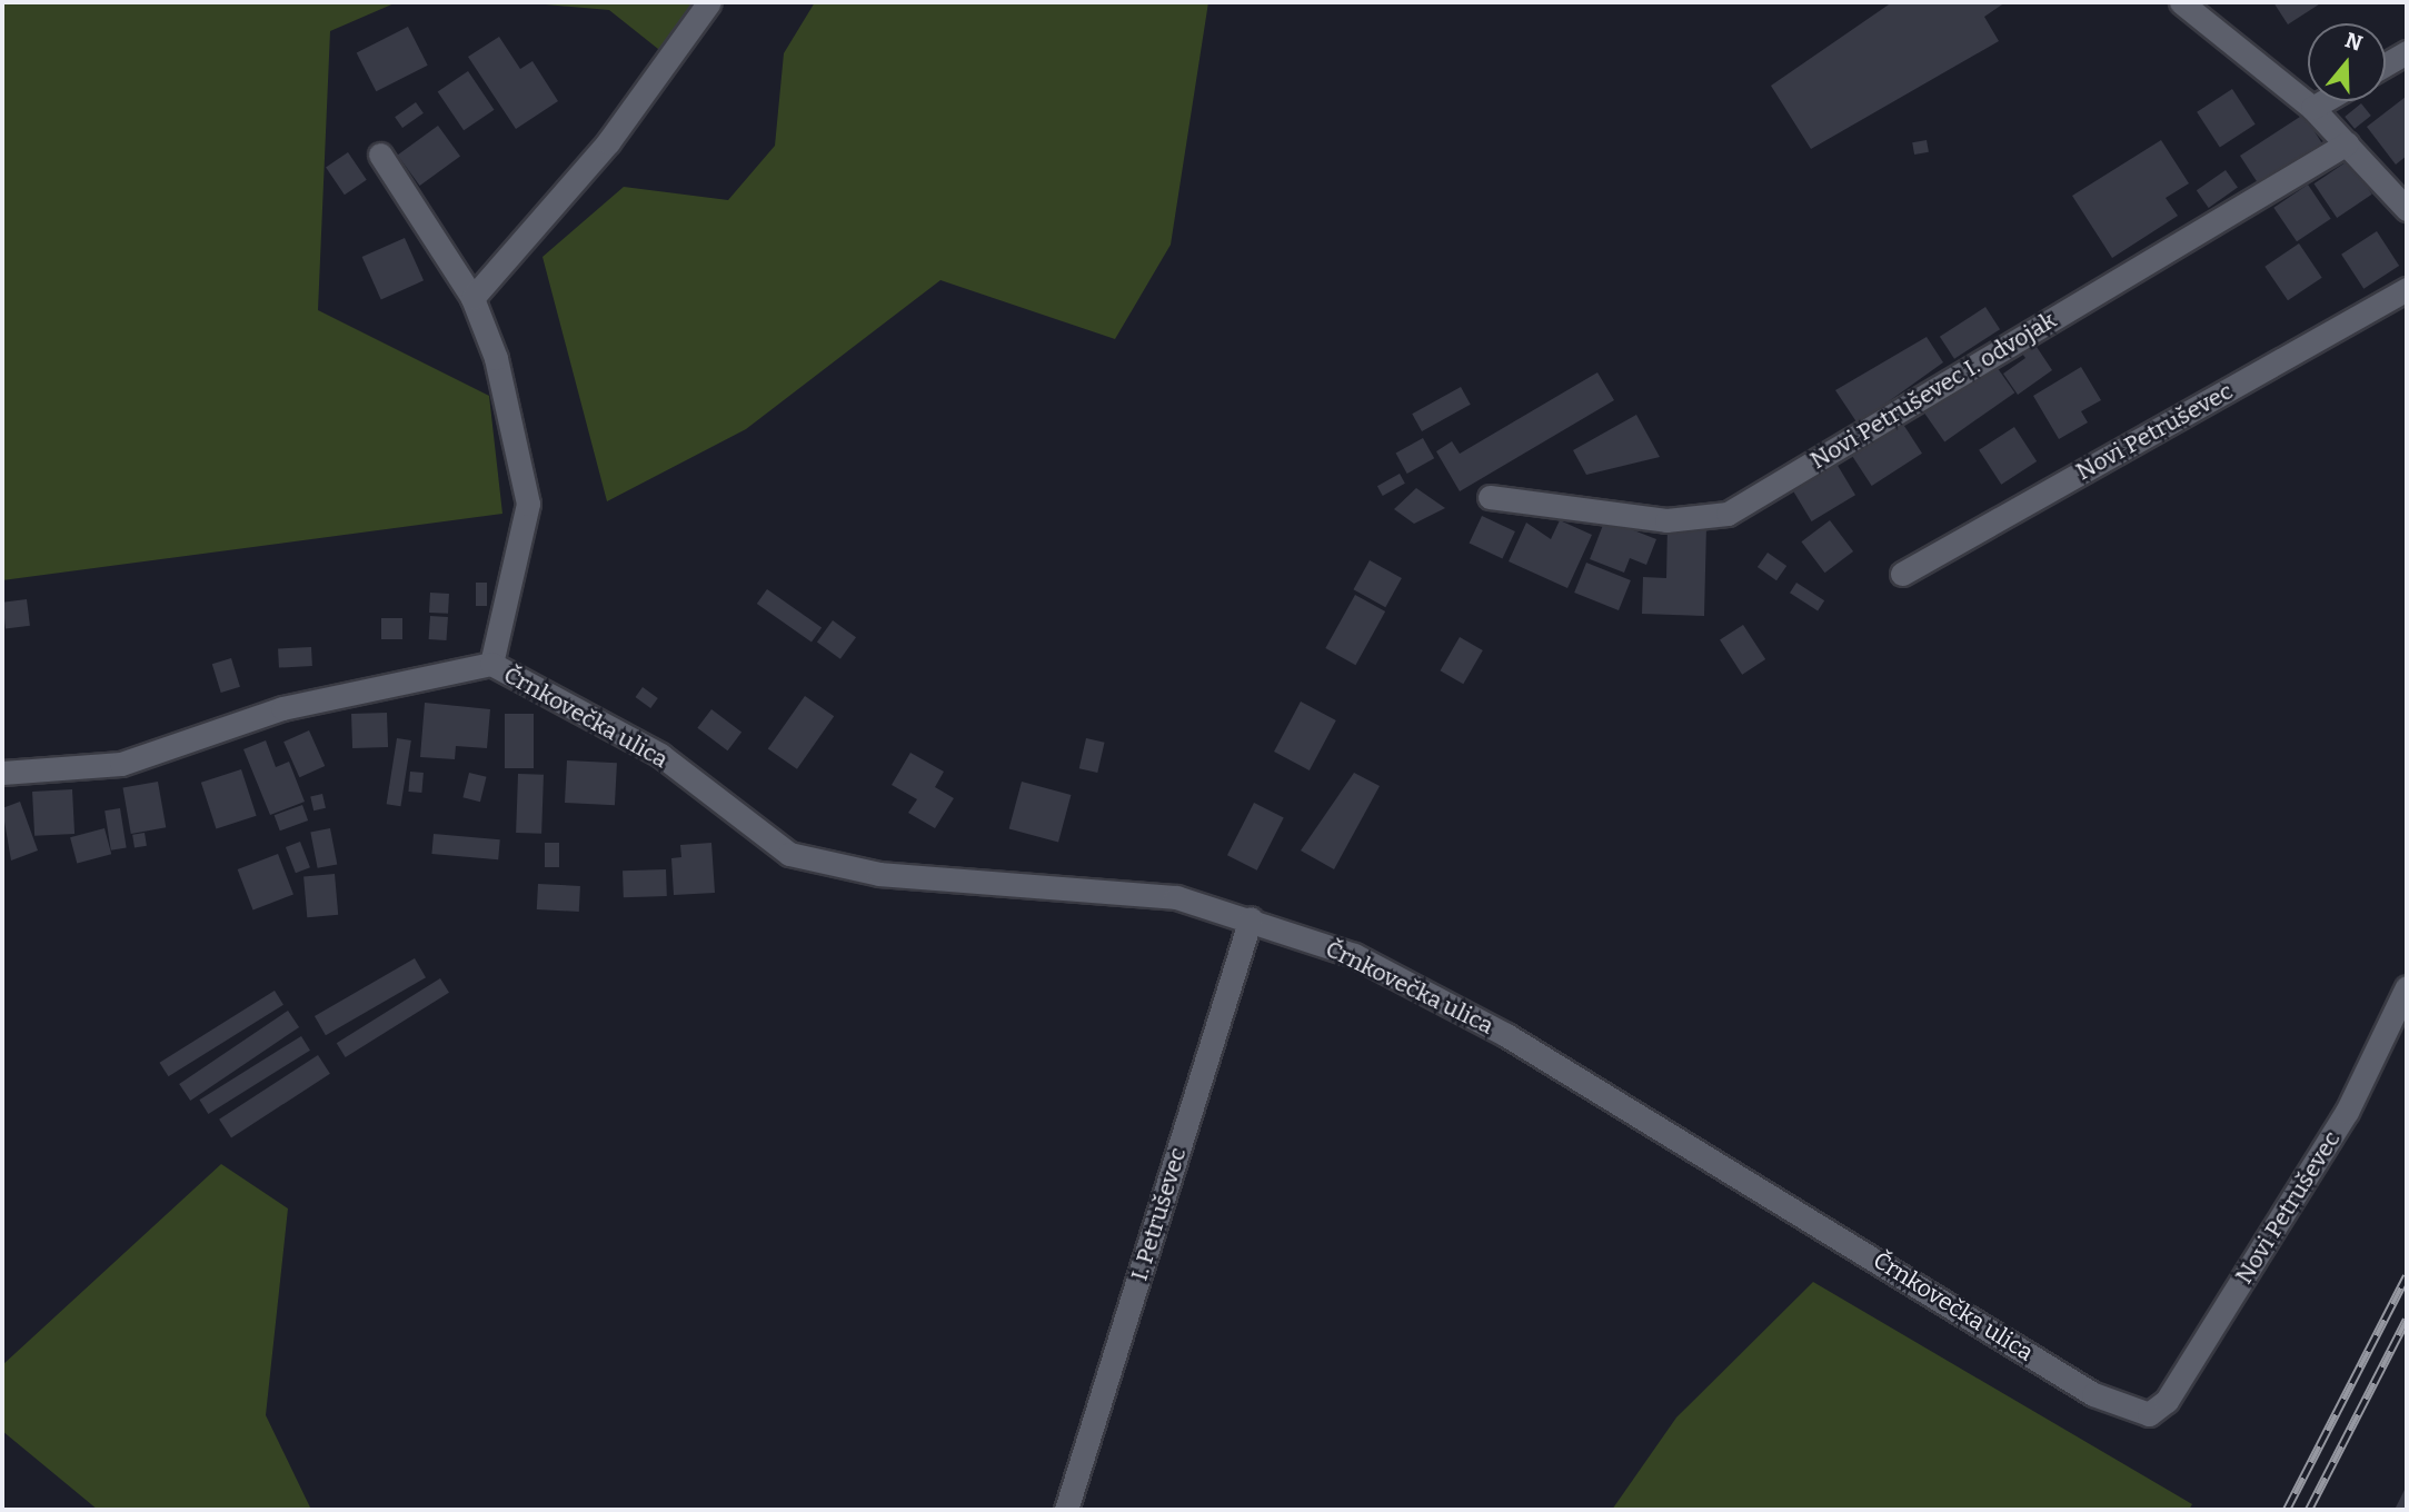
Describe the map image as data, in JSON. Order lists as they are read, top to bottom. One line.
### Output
{"streets":{"street":["Novi Petruševec I. odvojak","Novi Petruševec","Črnkovečka ulica","I. Petruševec"]},"crossings":[["Novi Petruševec","Črnkovečka ulica"],["Črnkovečka ulica","I. Petruševec"]],"north":"top"}
